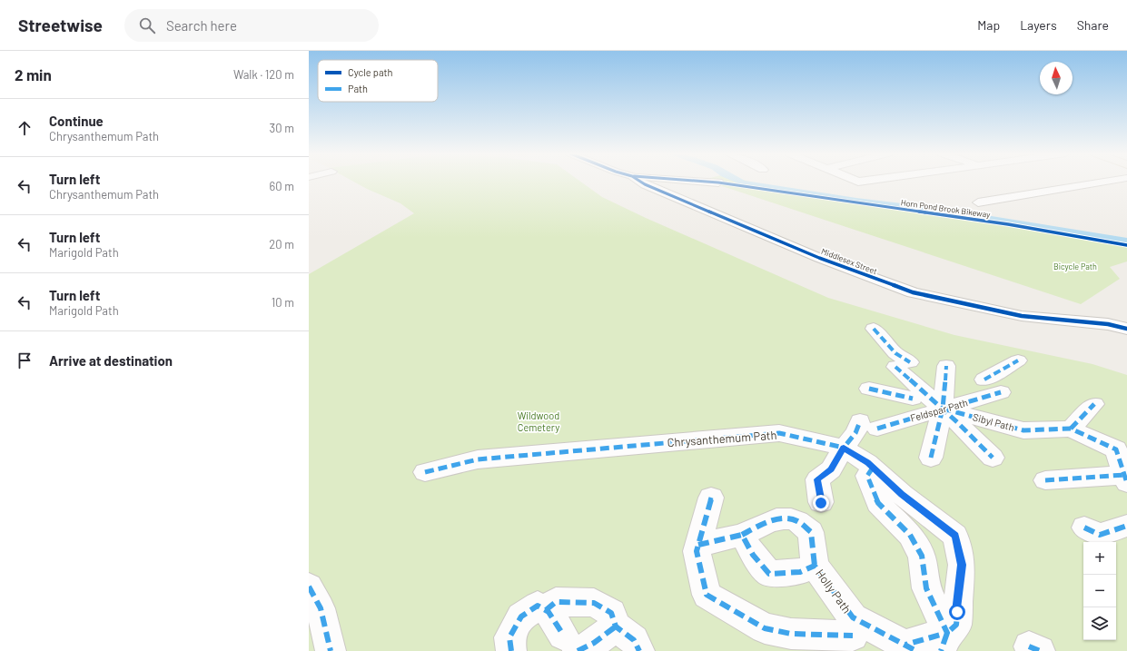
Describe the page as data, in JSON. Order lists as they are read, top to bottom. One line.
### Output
{"streets":{"street":["Middlesex Street","Feldspar Path","Sibyl Path","Chrysanthemum Path","Holly Path"],"cycle path":["Horn Pond Brook Bikeway"]},"crossings":[["Feldspar Path","Sibyl Path"],["Feldspar Path","Chrysanthemum Path"]],"parks":["Bicycle Path","Wildwood Cemetery"],"legend":["Cycle path","Path"],"north":"top","page":{"header":"Streetwise","search":"Search here","nav":["Map","Layers","Share"],"heading":["2 min","Walk · 120 m"],"list":[["Continue","Chrysanthemum Path","30 m"],["Turn left","Chrysanthemum Path","60 m"],["Turn left","Marigold Path","20 m"],["Turn left","Marigold Path","10 m"],"Arrive at destination"],"map_buttons":["+","−"]}}
